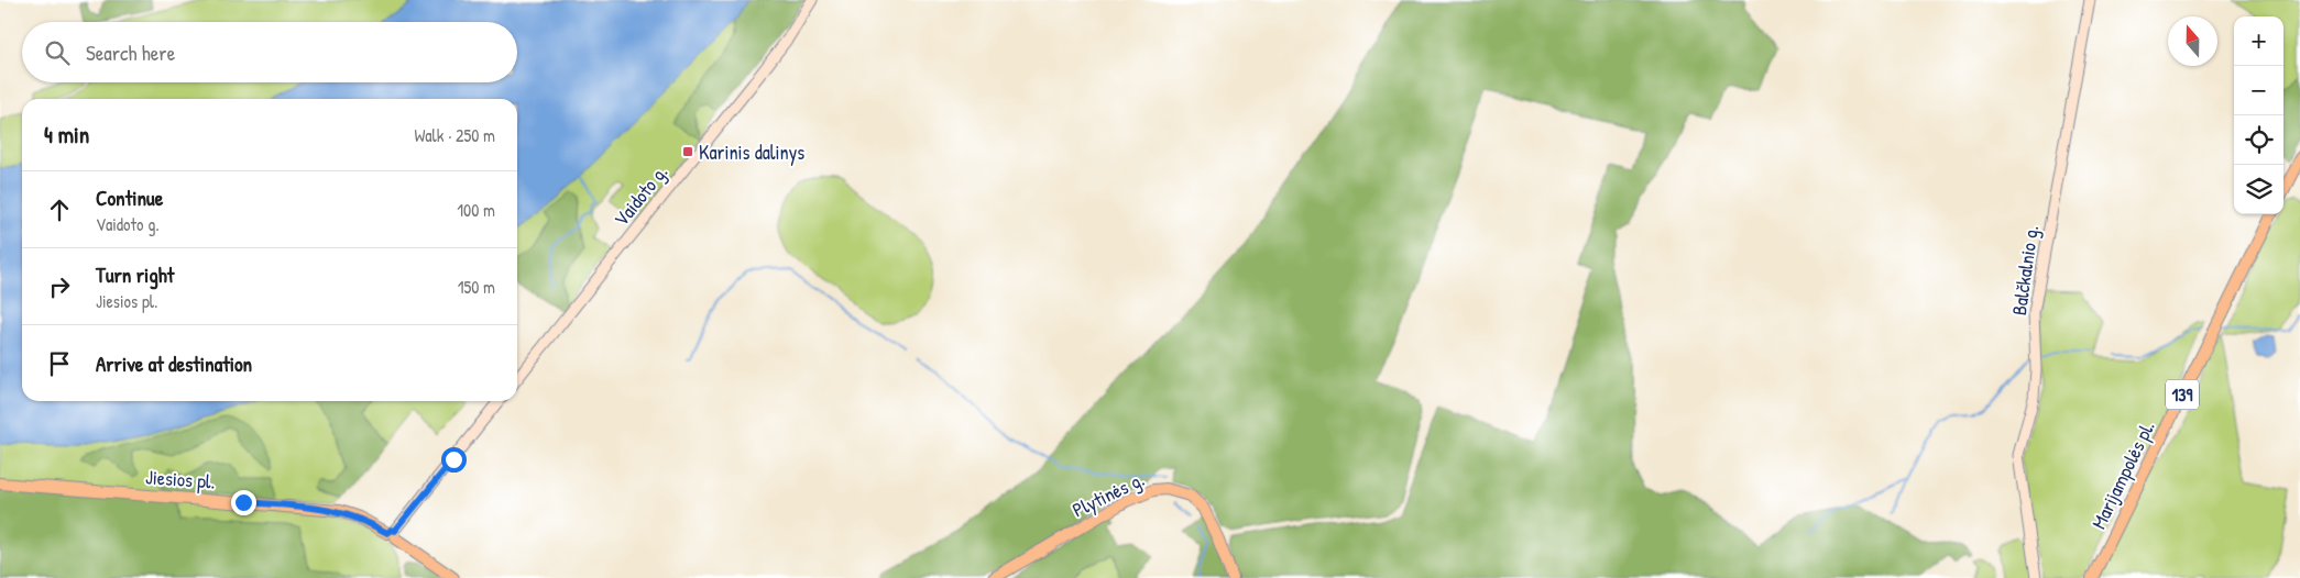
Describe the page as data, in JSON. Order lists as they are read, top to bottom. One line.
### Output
{"streets":{"main road":["Vaidoto g.","Balčkalnio g.","139","Marijampolės pl.","Jiesios pl.","Plytinės g."]},"places":{"transit":["Karinis dalinys"]},"north":"top","page":{"map_buttons":["+","−"],"search":"Search here","heading":["4 min","Walk · 250 m"],"list":[["Continue","Vaidoto g.","100 m"],["Turn right","Jiesios pl.","150 m"],"Arrive at destination"]}}
